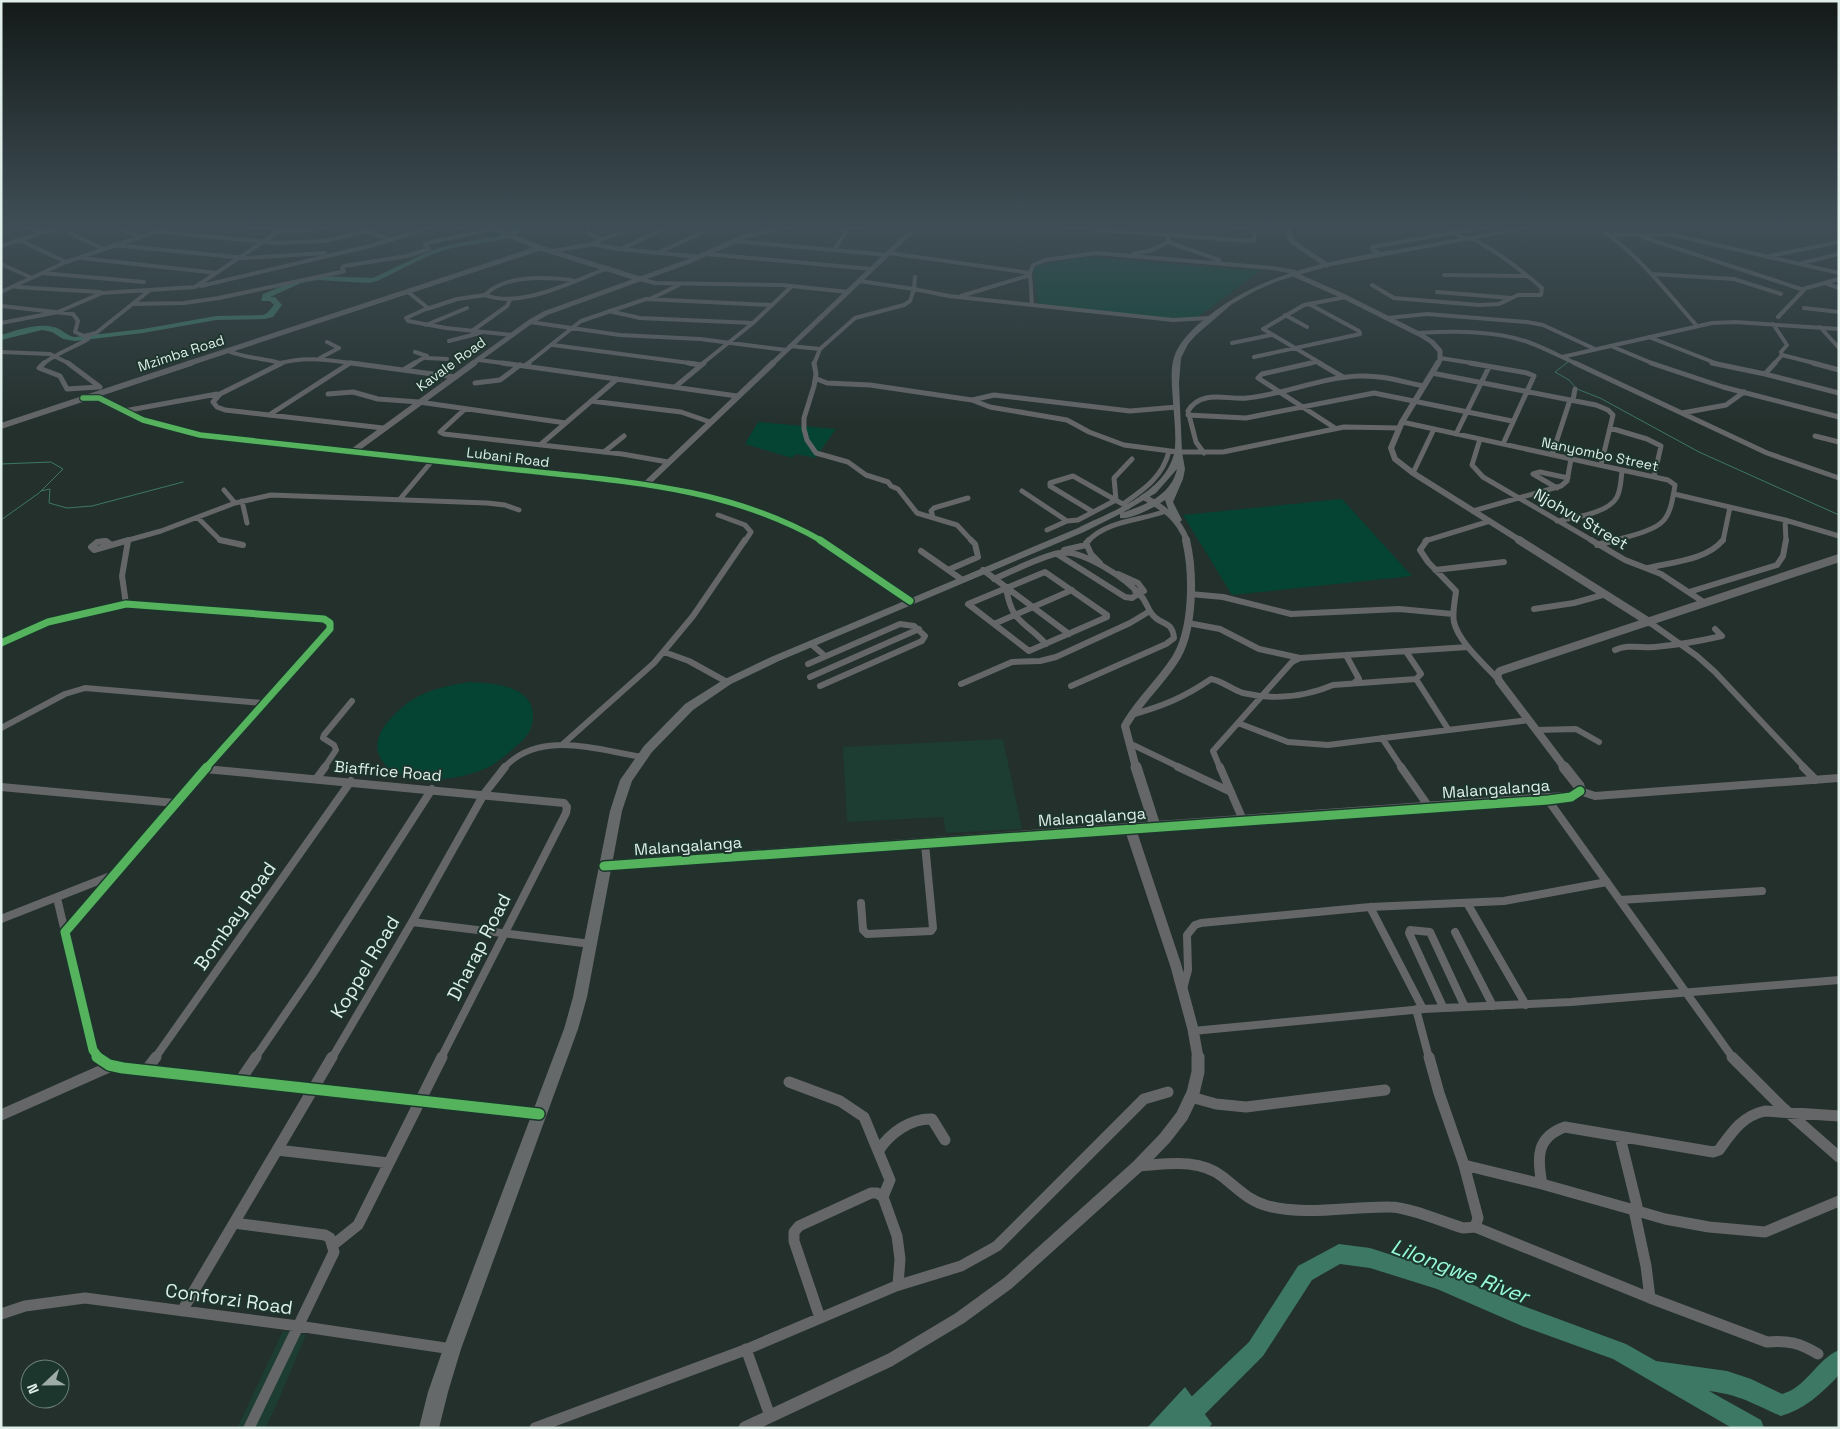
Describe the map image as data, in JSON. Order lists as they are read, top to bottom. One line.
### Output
{"streets":{"street":["Mzimba Road","Kavale Road","Nanyombo Street","Lubani Road","Njohvu Street","Biaffrice Road","Malangalanga","Bombay Road","Dharap Road","Koppel Road","Conforzi Road"]},"crossings":[["Mzimba Road","Lubani Road"],["Kavale Road","Lubani Road"],["Nanyombo Street","Njohvu Street"],["Biaffrice Road","Bombay Road"],["Biaffrice Road","Dharap Road"],["Biaffrice Road","Koppel Road"],["Koppel Road","Conforzi Road"]],"water":["Lilongwe River"],"north":"left"}
